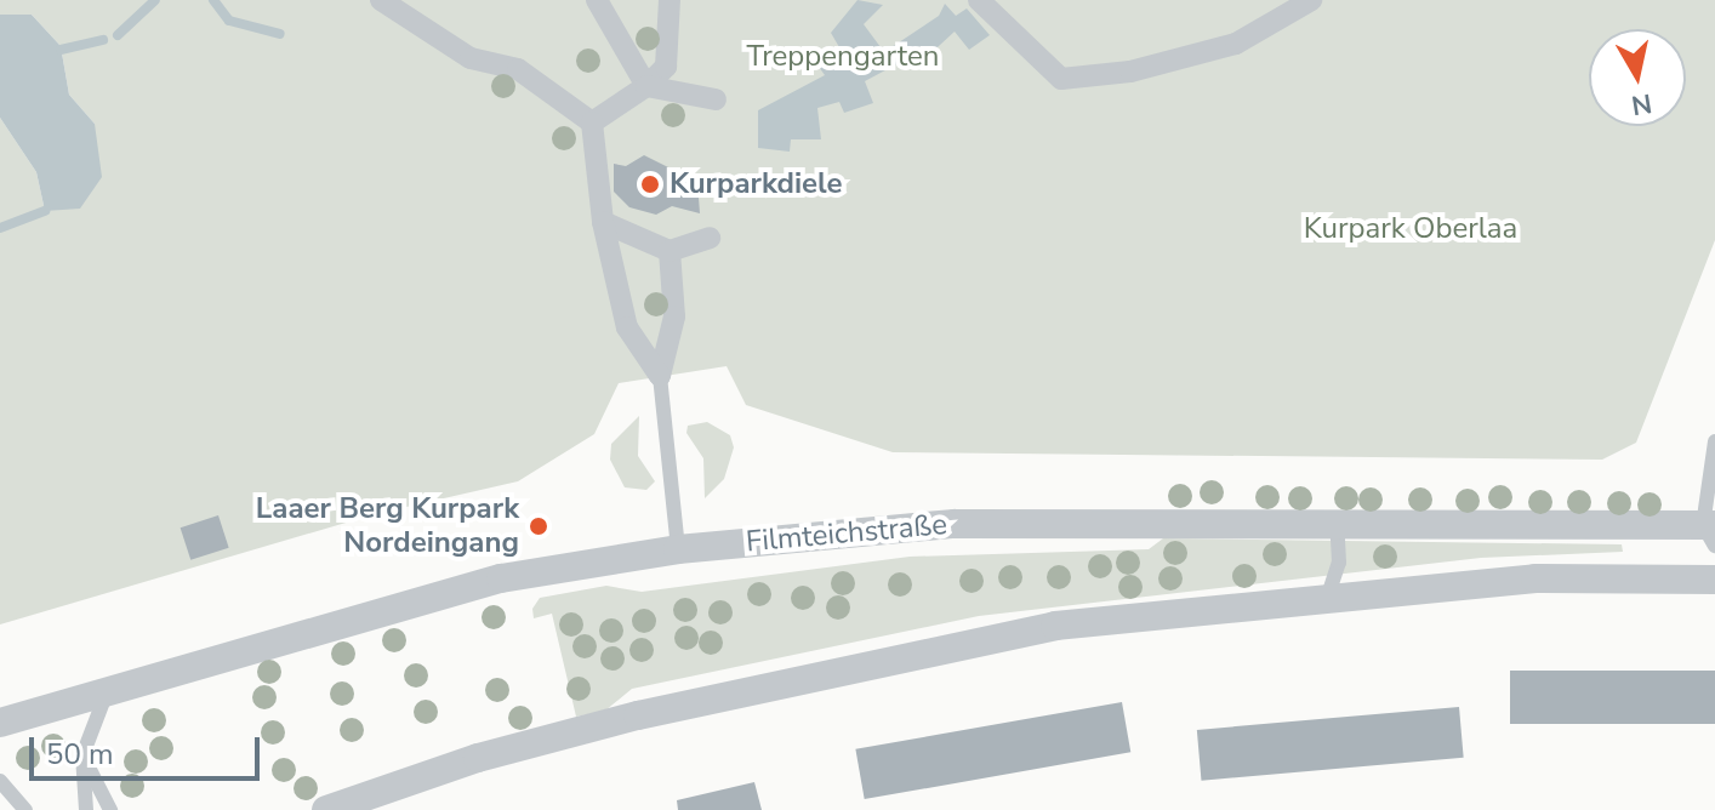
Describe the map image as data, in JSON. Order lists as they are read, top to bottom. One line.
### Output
{"streets":{"street":["Filmteichstraße"]},"parks":["Treppengarten","Kurpark Oberlaa"],"places":["Kurparkdiele","Laaer Berg Kurpark Nordeingang"],"scale_bar":"50 m","north":"bottom"}
